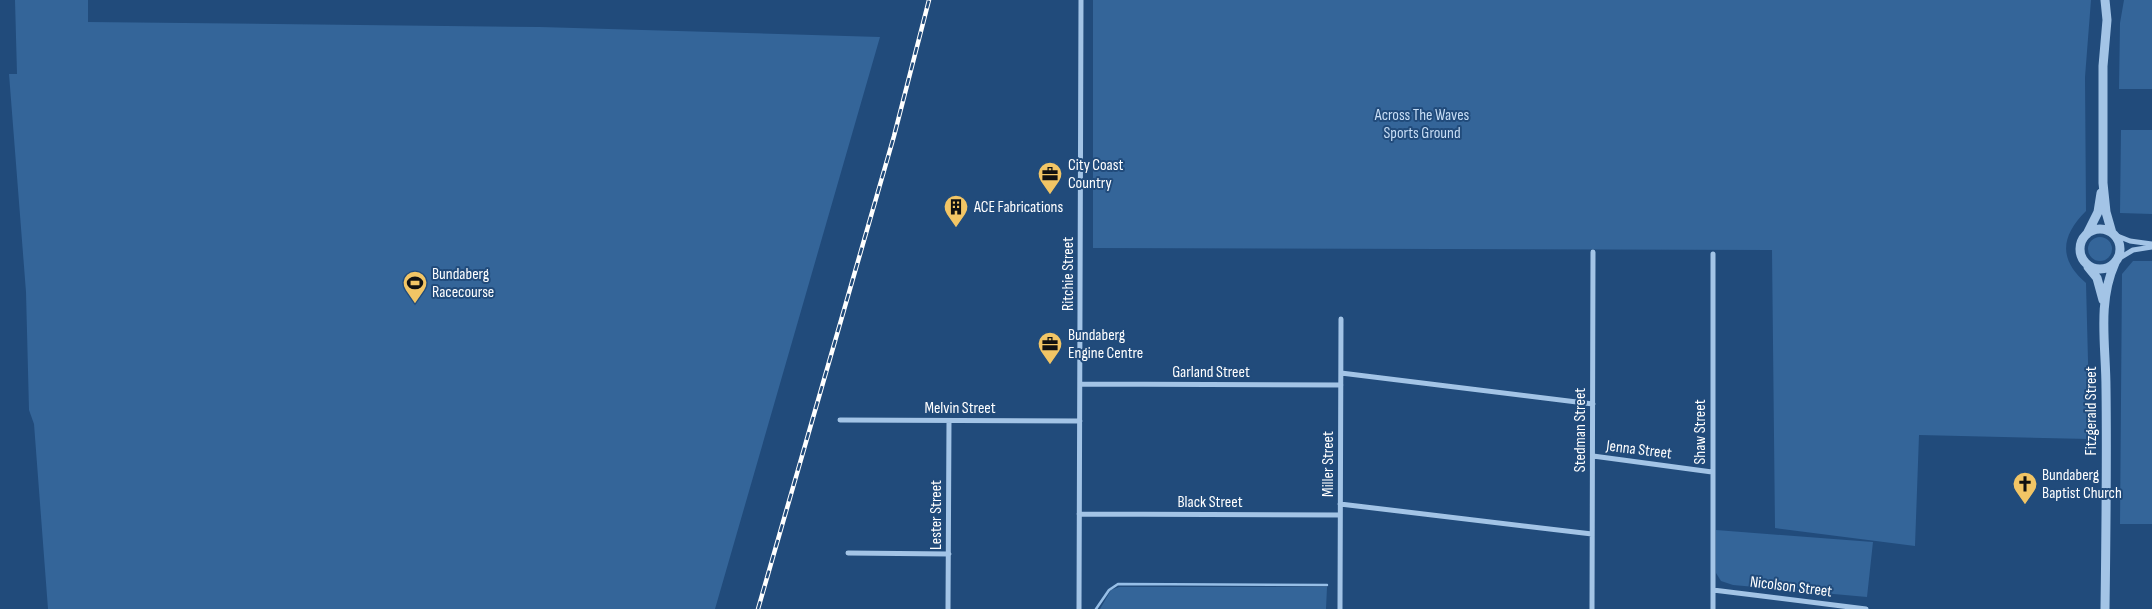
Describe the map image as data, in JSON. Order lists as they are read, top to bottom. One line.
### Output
{"streets":{"street":["Ritchie Street","Garland Street","Melvin Street","Fitzgerald Street","Stedman Street","Shaw Street","Jenna Street","Miller Street","Black Street","Lester Street","Nicolson Street"]},"crossings":[["Ritchie Street","Garland Street"],["Ritchie Street","Melvin Street"],["Ritchie Street","Black Street"],["Garland Street","Miller Street"],["Melvin Street","Lester Street"],["Stedman Street","Jenna Street"],["Shaw Street","Jenna Street"],["Shaw Street","Nicolson Street"],["Miller Street","Black Street"]],"parks":["Across The Waves Sports Ground"],"places":{"office":["City Coast Country","Bundaberg Engine Centre"],"building":["ACE Fabrications"],"sports":["Bundaberg Racecourse"],"church":["Bundaberg Baptist Church"]}}
